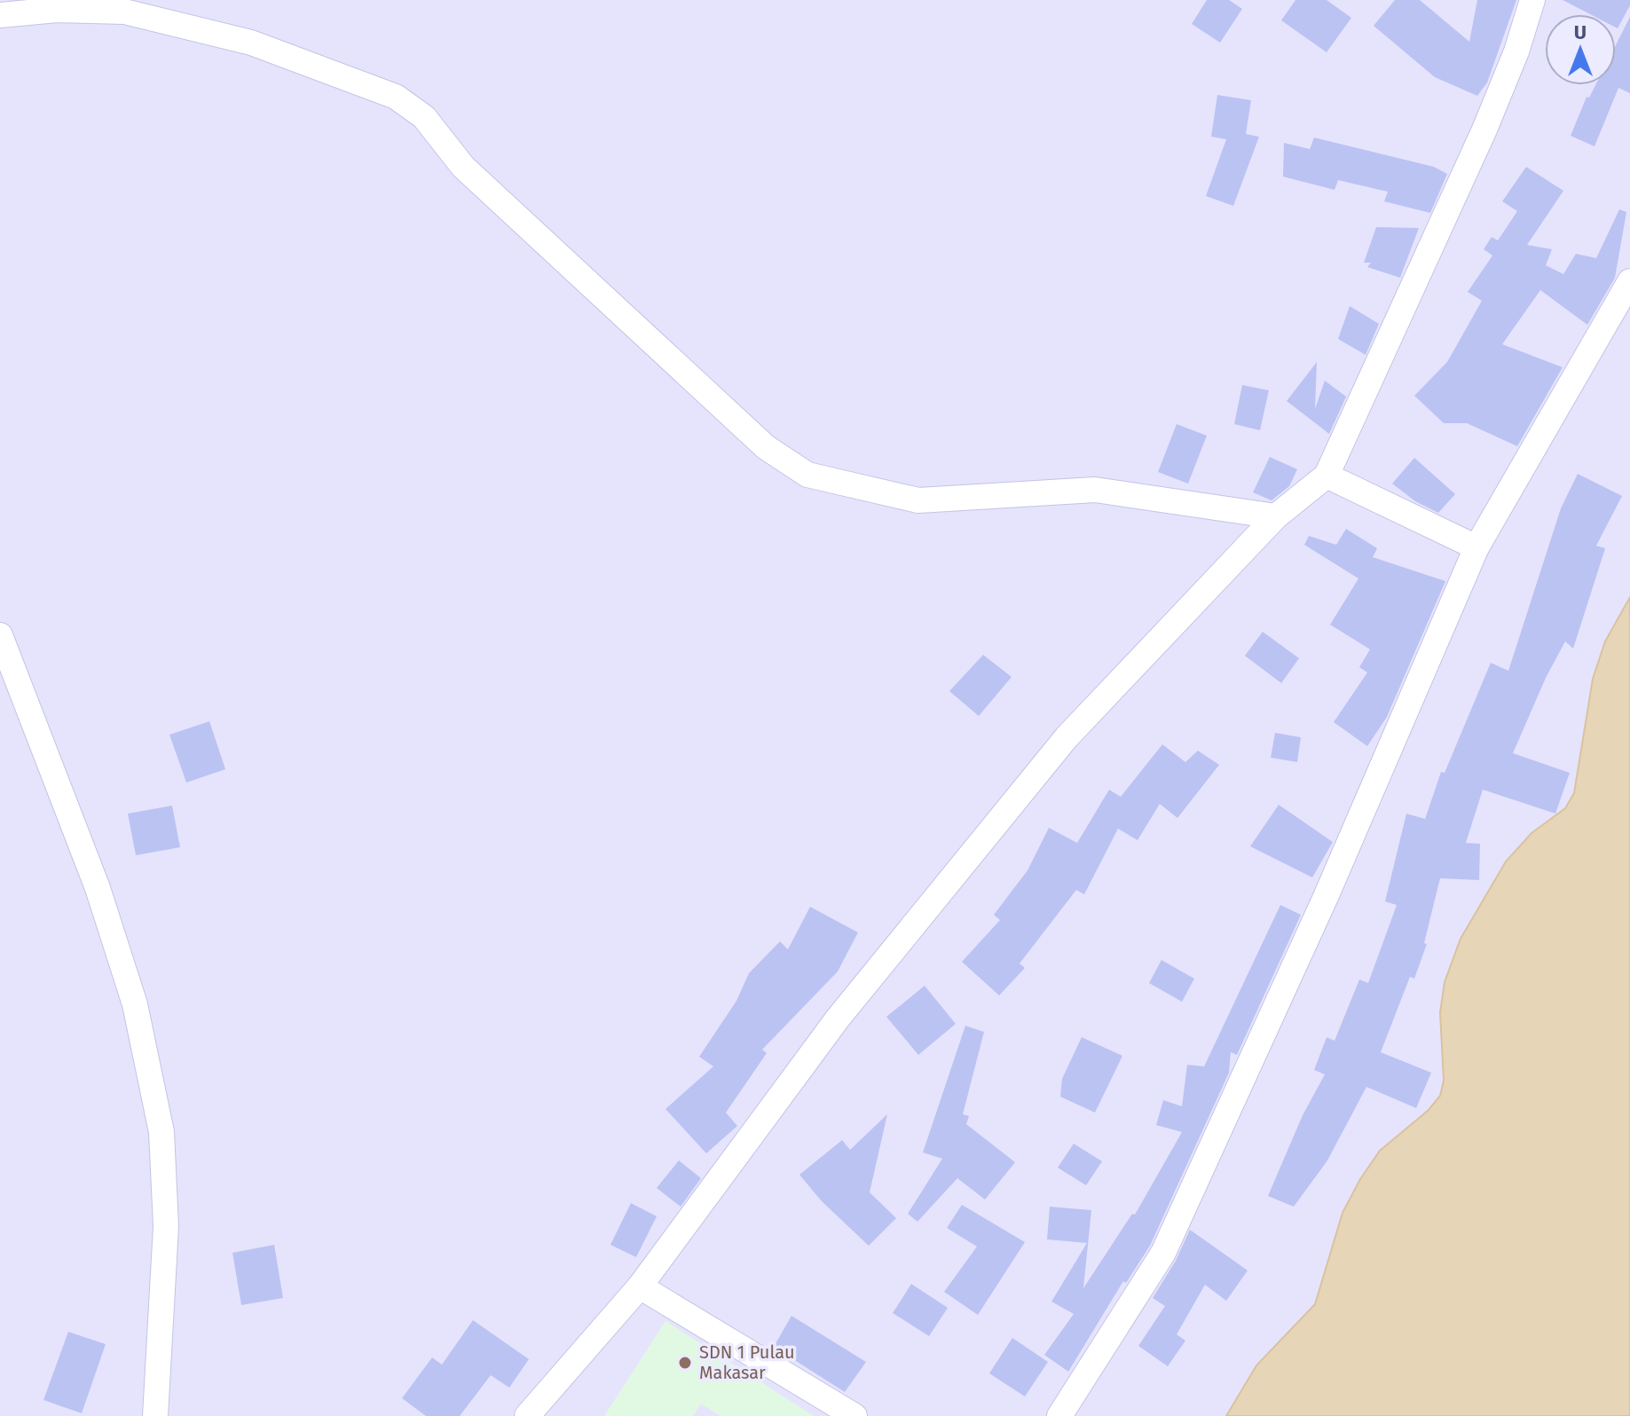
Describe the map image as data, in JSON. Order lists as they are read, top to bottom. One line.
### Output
{"places":["SDN 1 Pulau Makasar"],"north":"top"}
